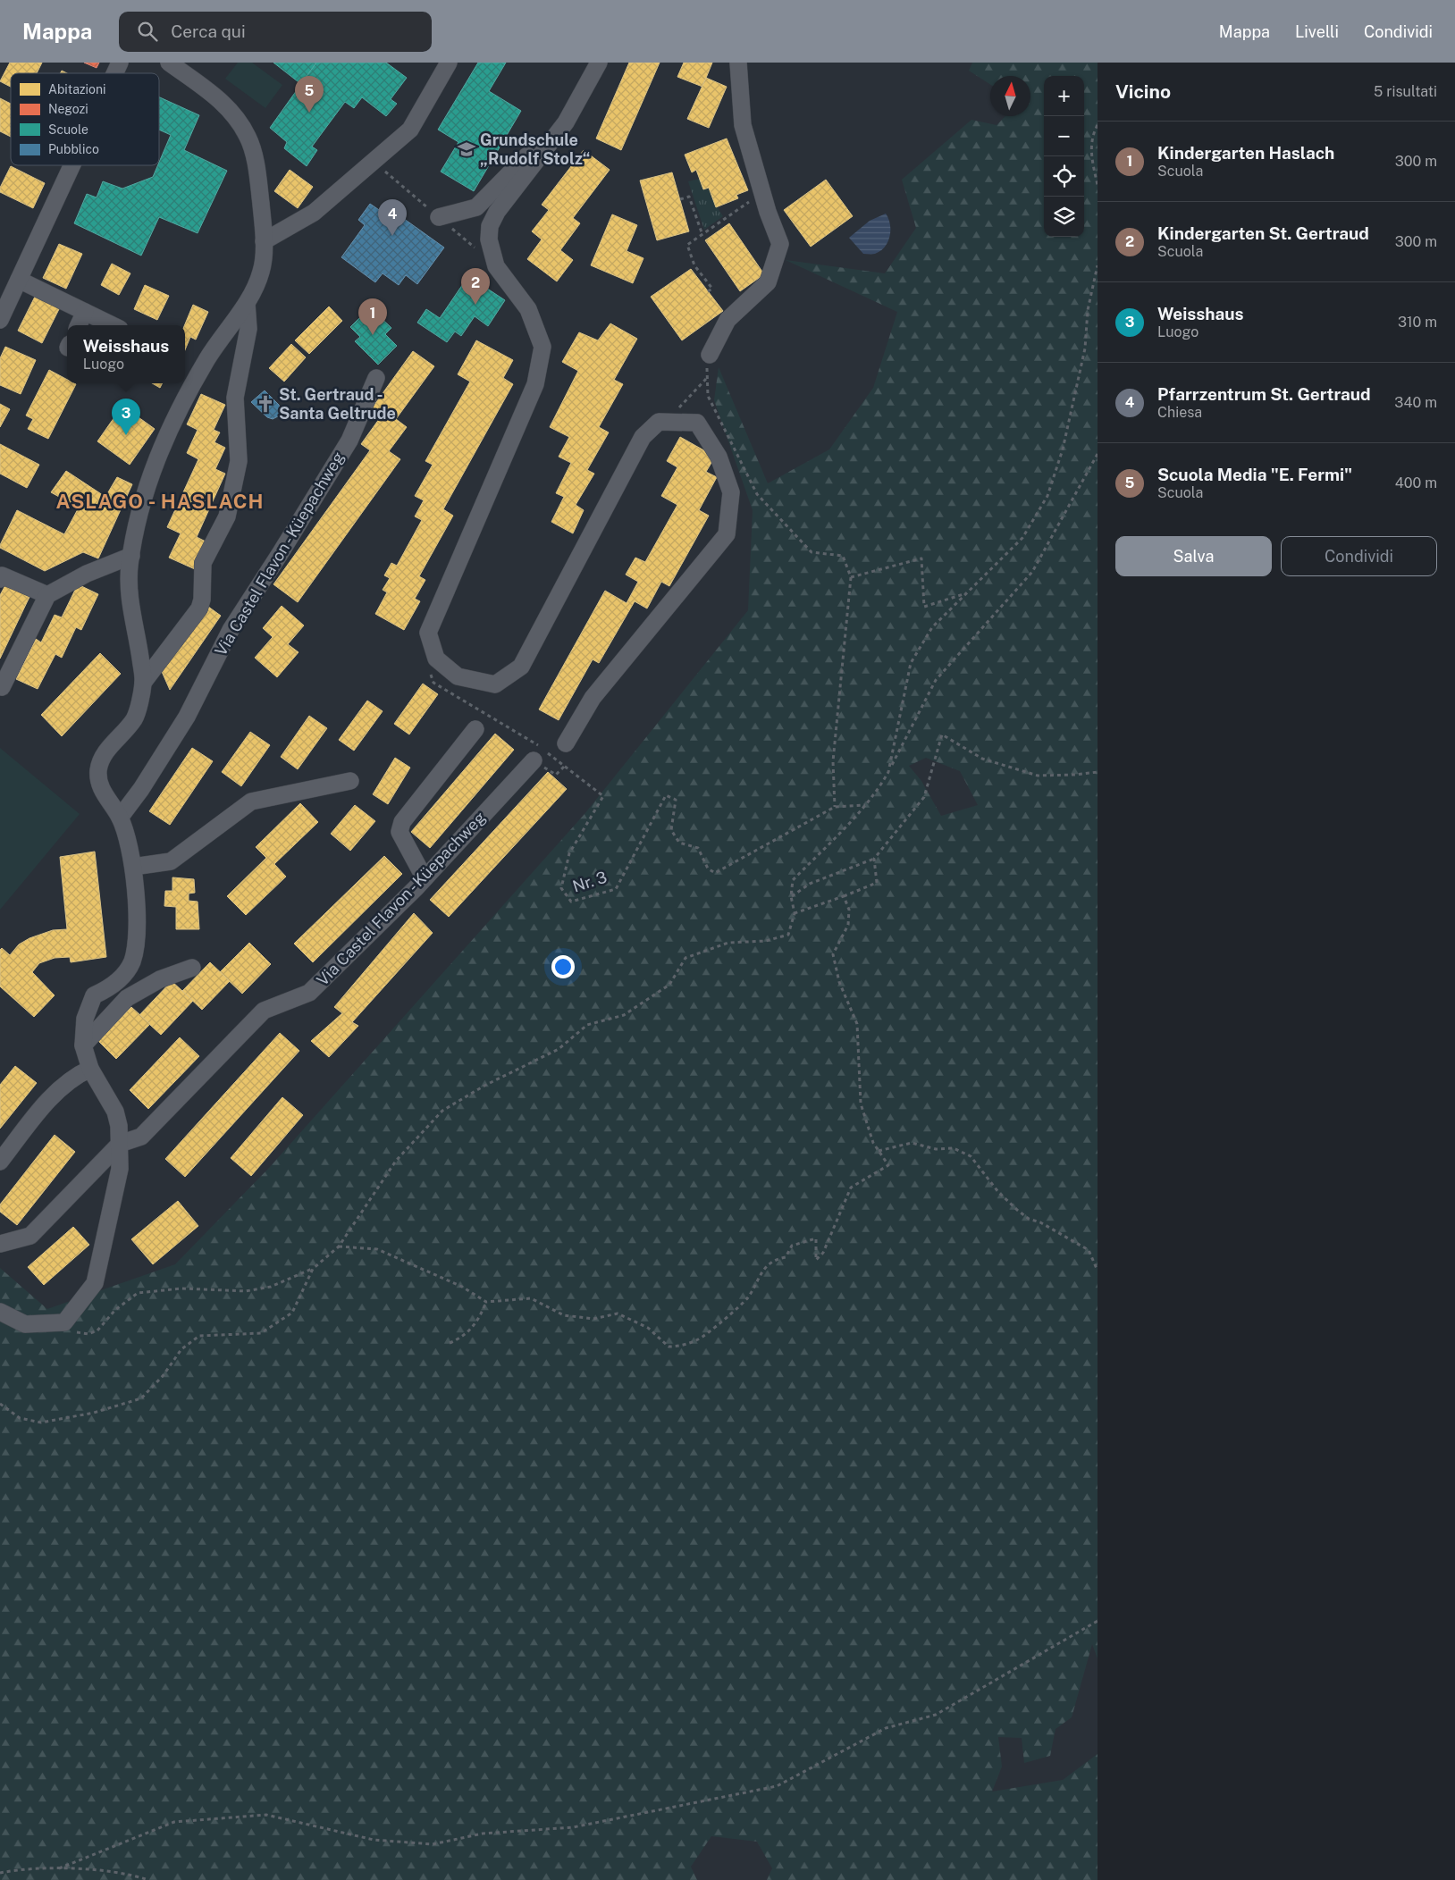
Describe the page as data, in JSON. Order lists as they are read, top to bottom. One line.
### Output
{"streets":{"street":["Via Castel Flavon - Küepachweg"],"path":["Nr. 3"]},"districts":["ASLAGO - HASLACH"],"places":{"school or university":["Grundschule „Rudolf Stolz“"],"church":["St. Gertraud - Santa Geltrude"]},"legend":["Abitazioni","Negozi","Scuole","Pubblico"],"north":"top","page":{"header":"Mappa","search":"Cerca qui","nav":["Mappa","Livelli","Condividi"],"heading":["Vicino","5 risultati"],"map_buttons":["+","−"],"pins":["5","4","2","1","3"],"list":[{"mark":"1","name":"Kindergarten Haslach","note":"Scuola","value":"300 m"},{"mark":"2","name":"Kindergarten St. Gertraud","note":"Scuola","value":"300 m"},{"mark":"3","name":"Weisshaus","note":"Luogo","value":"310 m"},{"mark":"4","name":"Pfarrzentrum St. Gertraud","note":"Chiesa","value":"340 m"},{"mark":"5","name":"Scuola Media \"E. Fermi\"","note":"Scuola","value":"400 m"}],"popup":["Weisshaus","Luogo"],"buttons":["Salva","Condividi"]}}
